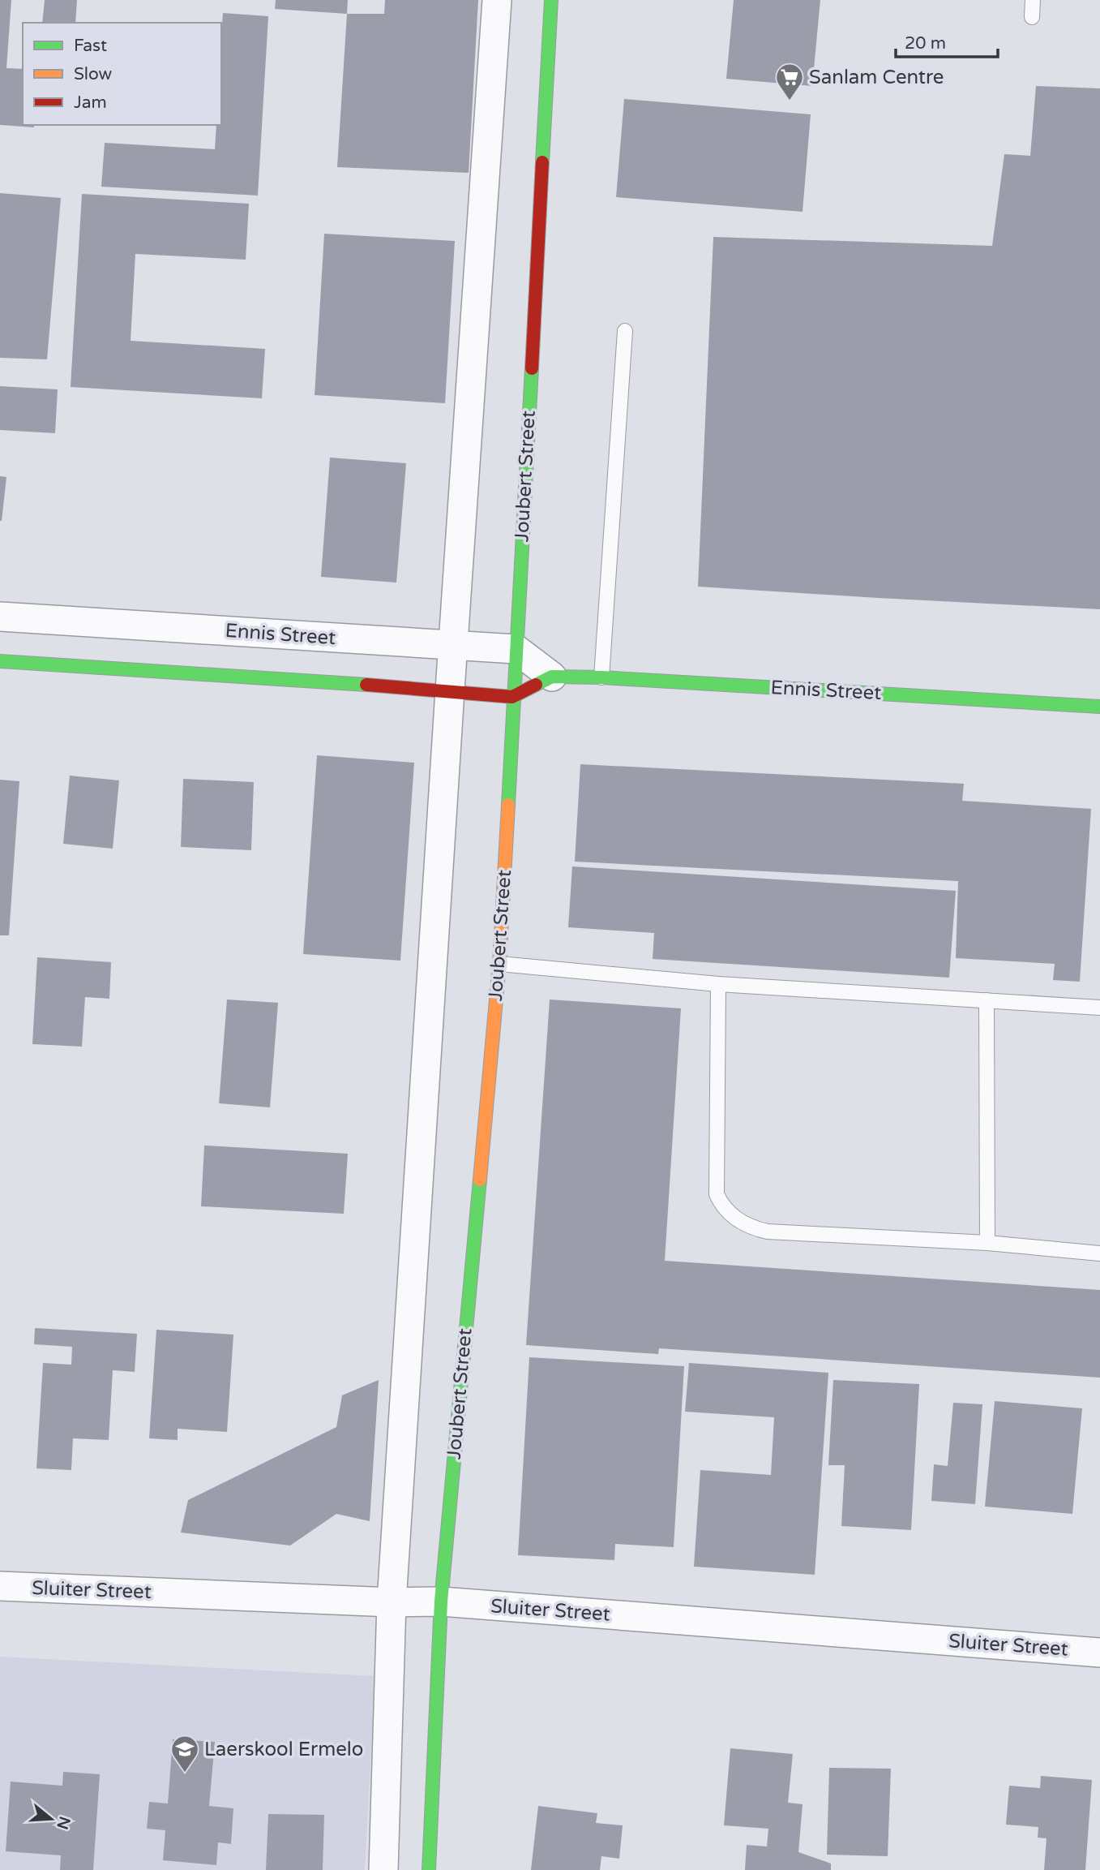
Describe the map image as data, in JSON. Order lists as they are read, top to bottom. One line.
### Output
{"streets":{"street":["Joubert Street","Ennis Street","Sluiter Street"]},"crossings":[["Joubert Street","Ennis Street"],["Joubert Street","Sluiter Street"]],"places":{"supermarket":["Sanlam Centre"],"school or university":["Laerskool Ermelo"]},"legend":["Fast","Slow","Jam"],"scale_bar":"20 m","north":"right"}
